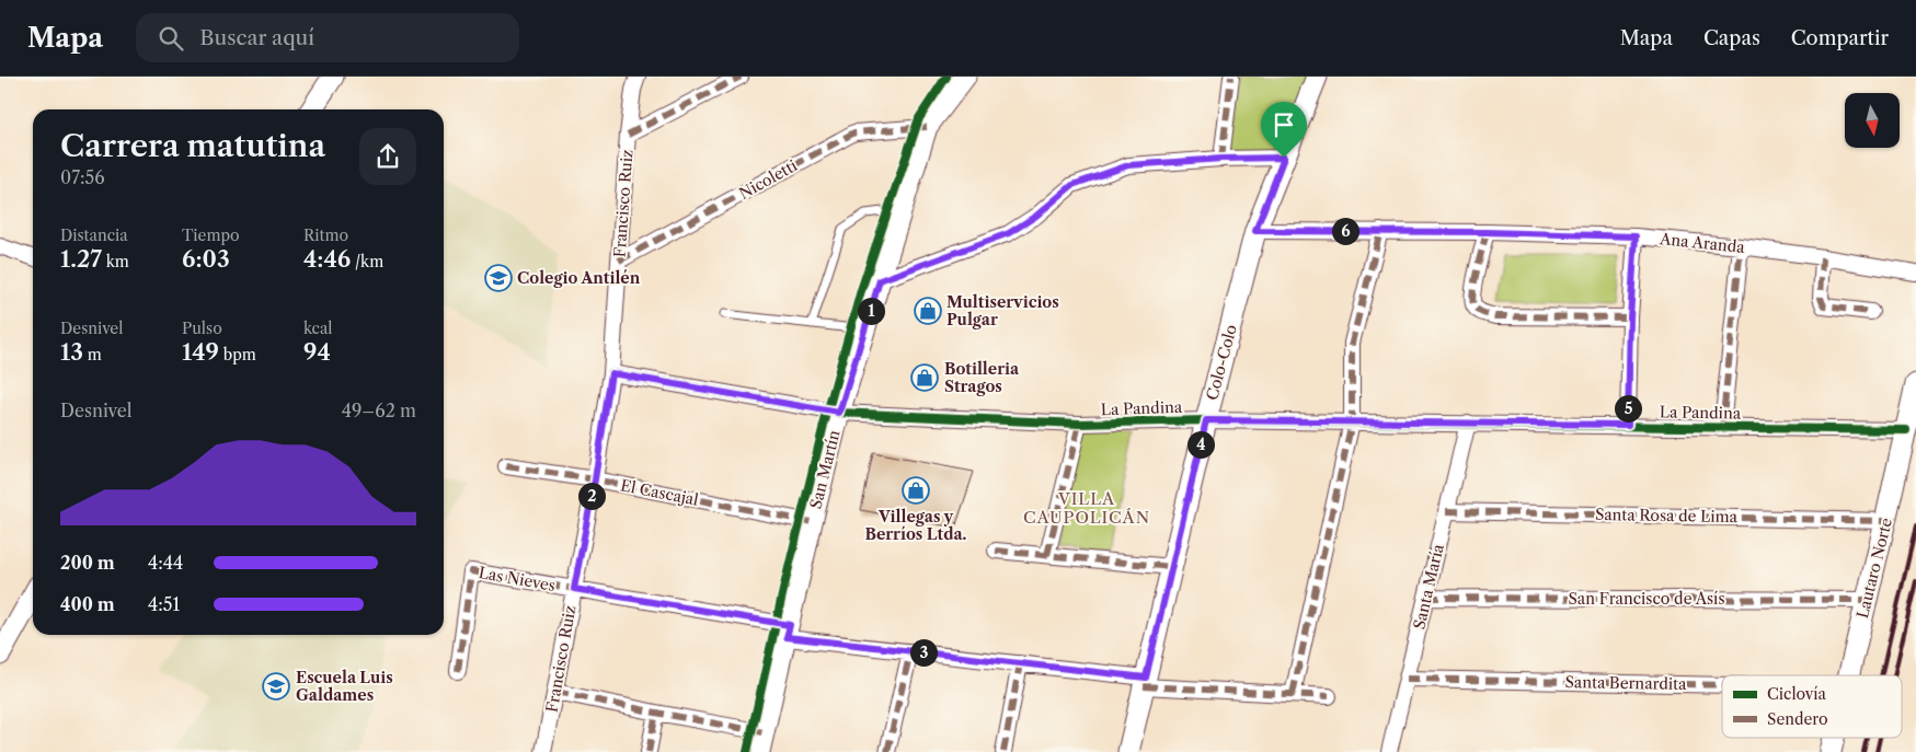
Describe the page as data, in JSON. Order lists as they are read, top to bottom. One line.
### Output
{"streets":{"street":["Nicoletti","Francisco Ruiz","Ana Aranda","Colo-Colo","La Pandina","San Martín","El Cascajal","Santa Rosa de Lima","Lautaro Norte","Las Nieves","Santa María","San Francisco de Asís","Santa Bernardita"]},"crossings":[["Nicoletti","Francisco Ruiz"],["Nicoletti","San Martín"],["Francisco Ruiz","La Pandina"],["Francisco Ruiz","El Cascajal"],["Francisco Ruiz","Las Nieves"],["Ana Aranda","Colo-Colo"],["Colo-Colo","La Pandina"],["Colo-Colo","Las Nieves"],["La Pandina","San Martín"],["La Pandina","Lautaro Norte"],["La Pandina","Santa María"],["San Martín","El Cascajal"],["San Martín","Las Nieves"],["Santa Rosa de Lima","Lautaro Norte"],["Santa Rosa de Lima","Santa María"],["Lautaro Norte","San Francisco de Asís"],["Santa María","San Francisco de Asís"],["Santa María","Santa Bernardita"]],"districts":["VILLA CAUPOLICÁN"],"places":{"school or university":["Colegio Antilén","Escuela Luis Galdames"],"shop":["Multiservicios Pulgar","Botilleria Stragos","Villegas y Berríos Ltda."]},"legend":["Ciclovía","Sendero"],"north":"bottom","page":{"header":"Mapa","search":"Buscar aquí","nav":["Mapa","Capas","Compartir"],"heading":["Carrera matutina","07:56"],"stats":[["Distancia","1.27 km"],["Tiempo","6:03"],["Ritmo","4:46 /km"],["Desnivel","13 m"],["Pulso","149 bpm"],["kcal","94"]],"pins":["6","1","5","4","2","3"],"chart":["Desnivel","49–62 m"],"list":[{"name":"200 m","note":"4:44"},{"name":"400 m","note":"4:51"}]}}
